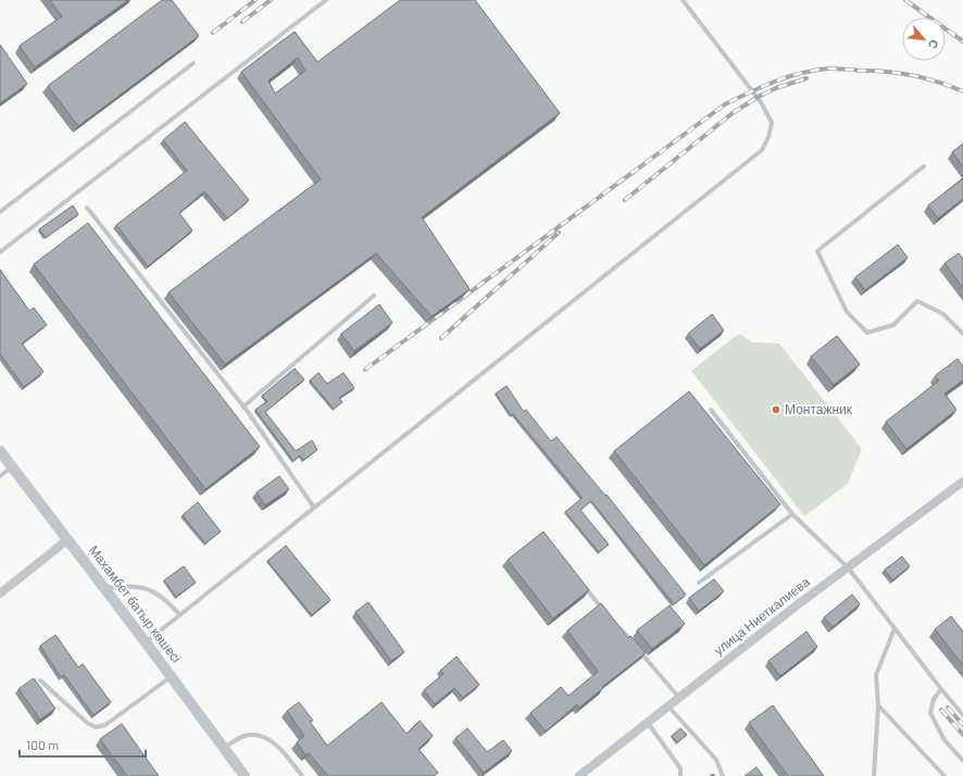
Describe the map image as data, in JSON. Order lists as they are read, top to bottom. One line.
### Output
{"streets":{"street":["Махамбет батыр көшесі","улица Ниеткалиева"]},"places":["Монтажник"],"scale_bar":"100 m","north":"bottom right"}
